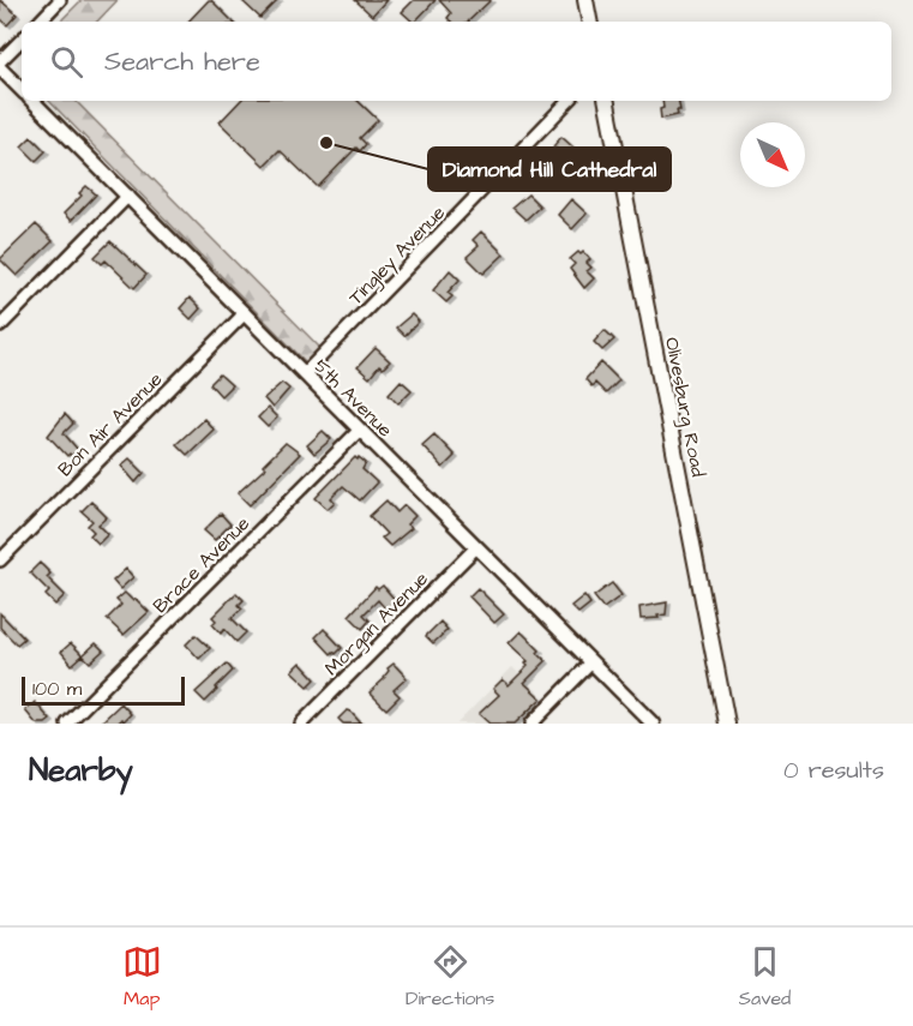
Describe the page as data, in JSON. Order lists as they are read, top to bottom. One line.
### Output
{"streets":{"main road":["Olivesburg Road"],"street":["Tingley Avenue","5th Avenue","Bon Air Avenue","Brace Avenue","Morgan Avenue"]},"crossings":[["Tingley Avenue","5th Avenue"],["5th Avenue","Bon Air Avenue"],["5th Avenue","Brace Avenue"],["5th Avenue","Morgan Avenue"]],"places":["Diamond Hill Cathedral"],"scale_bar":"100 m","north":"bottom right","page":{"search":"Search here","scale":"100 m","heading":["Nearby","0 results"],"nav":["Map","Directions","Saved"]}}
